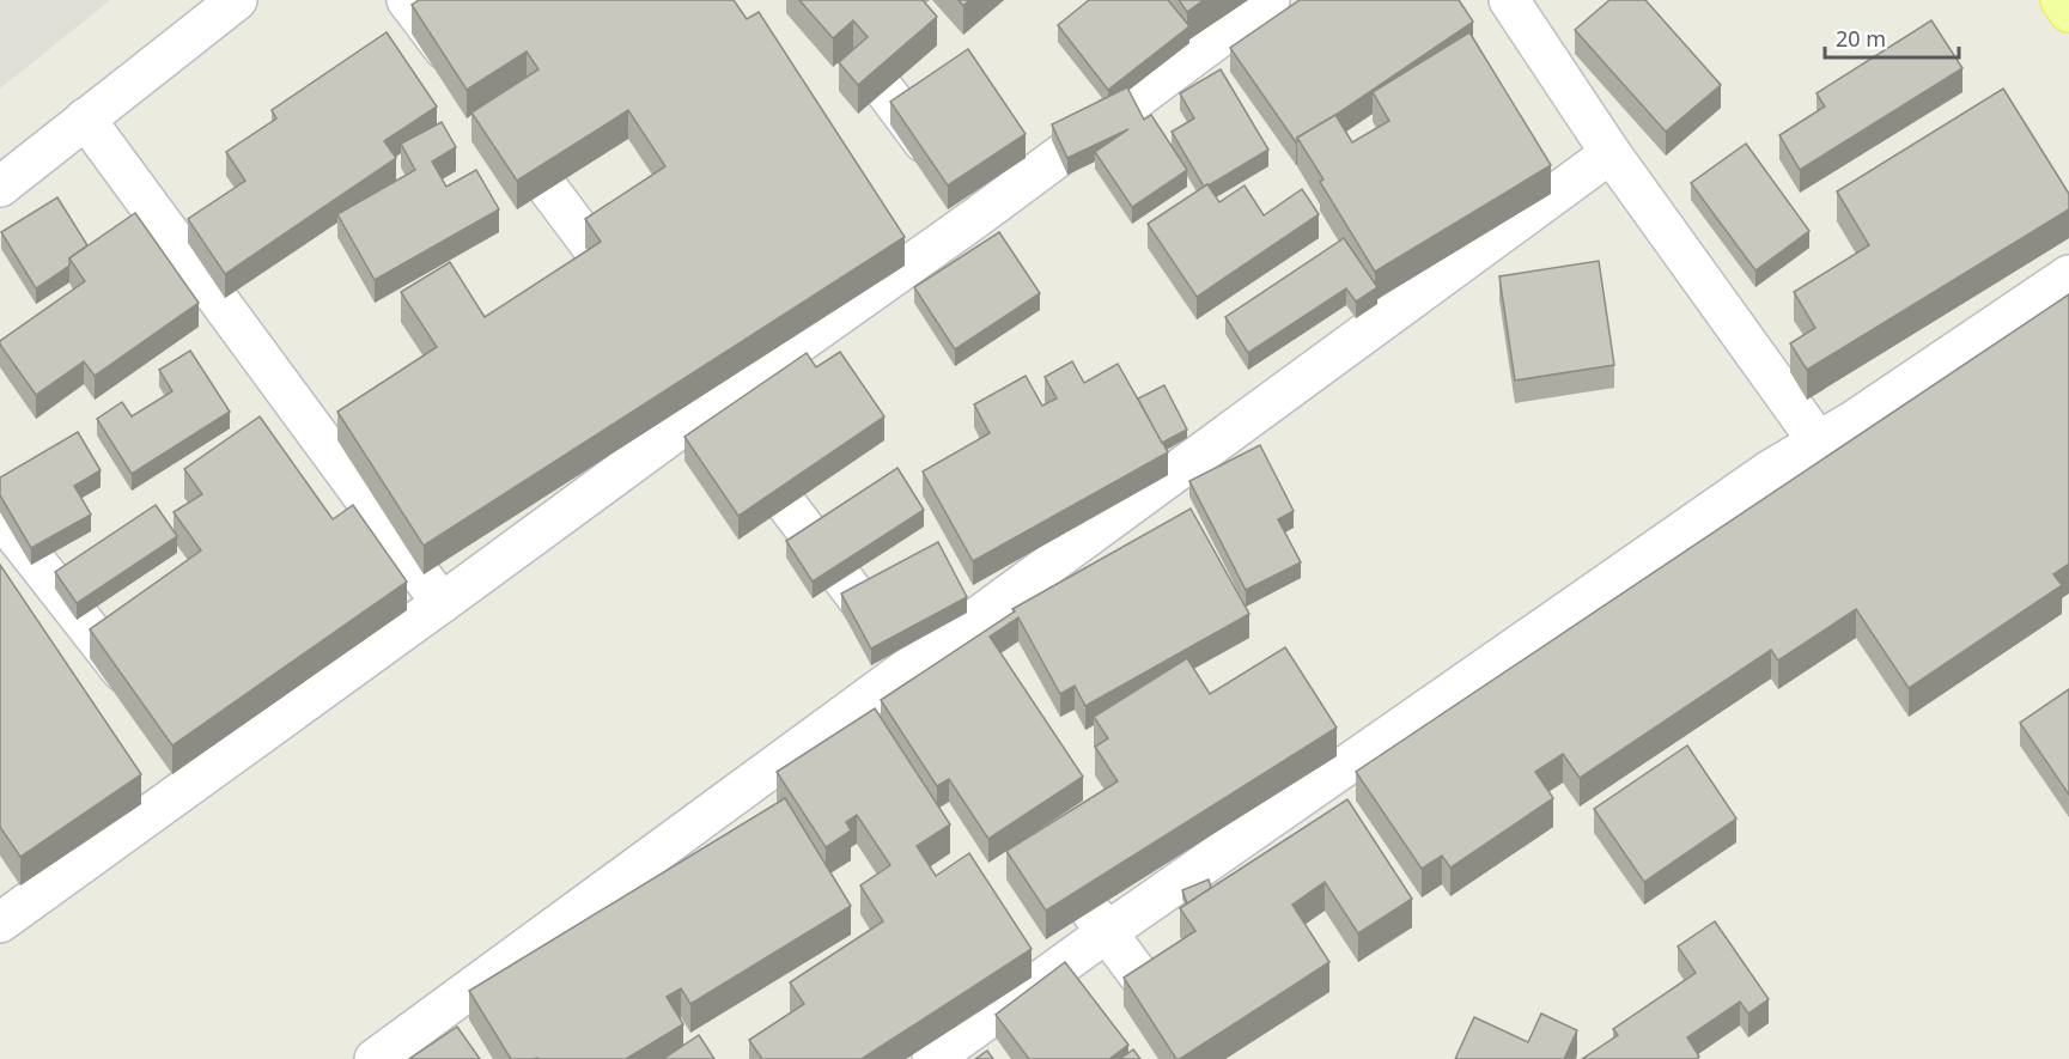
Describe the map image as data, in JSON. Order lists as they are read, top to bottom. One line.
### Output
{"scale_bar":"20 m"}
